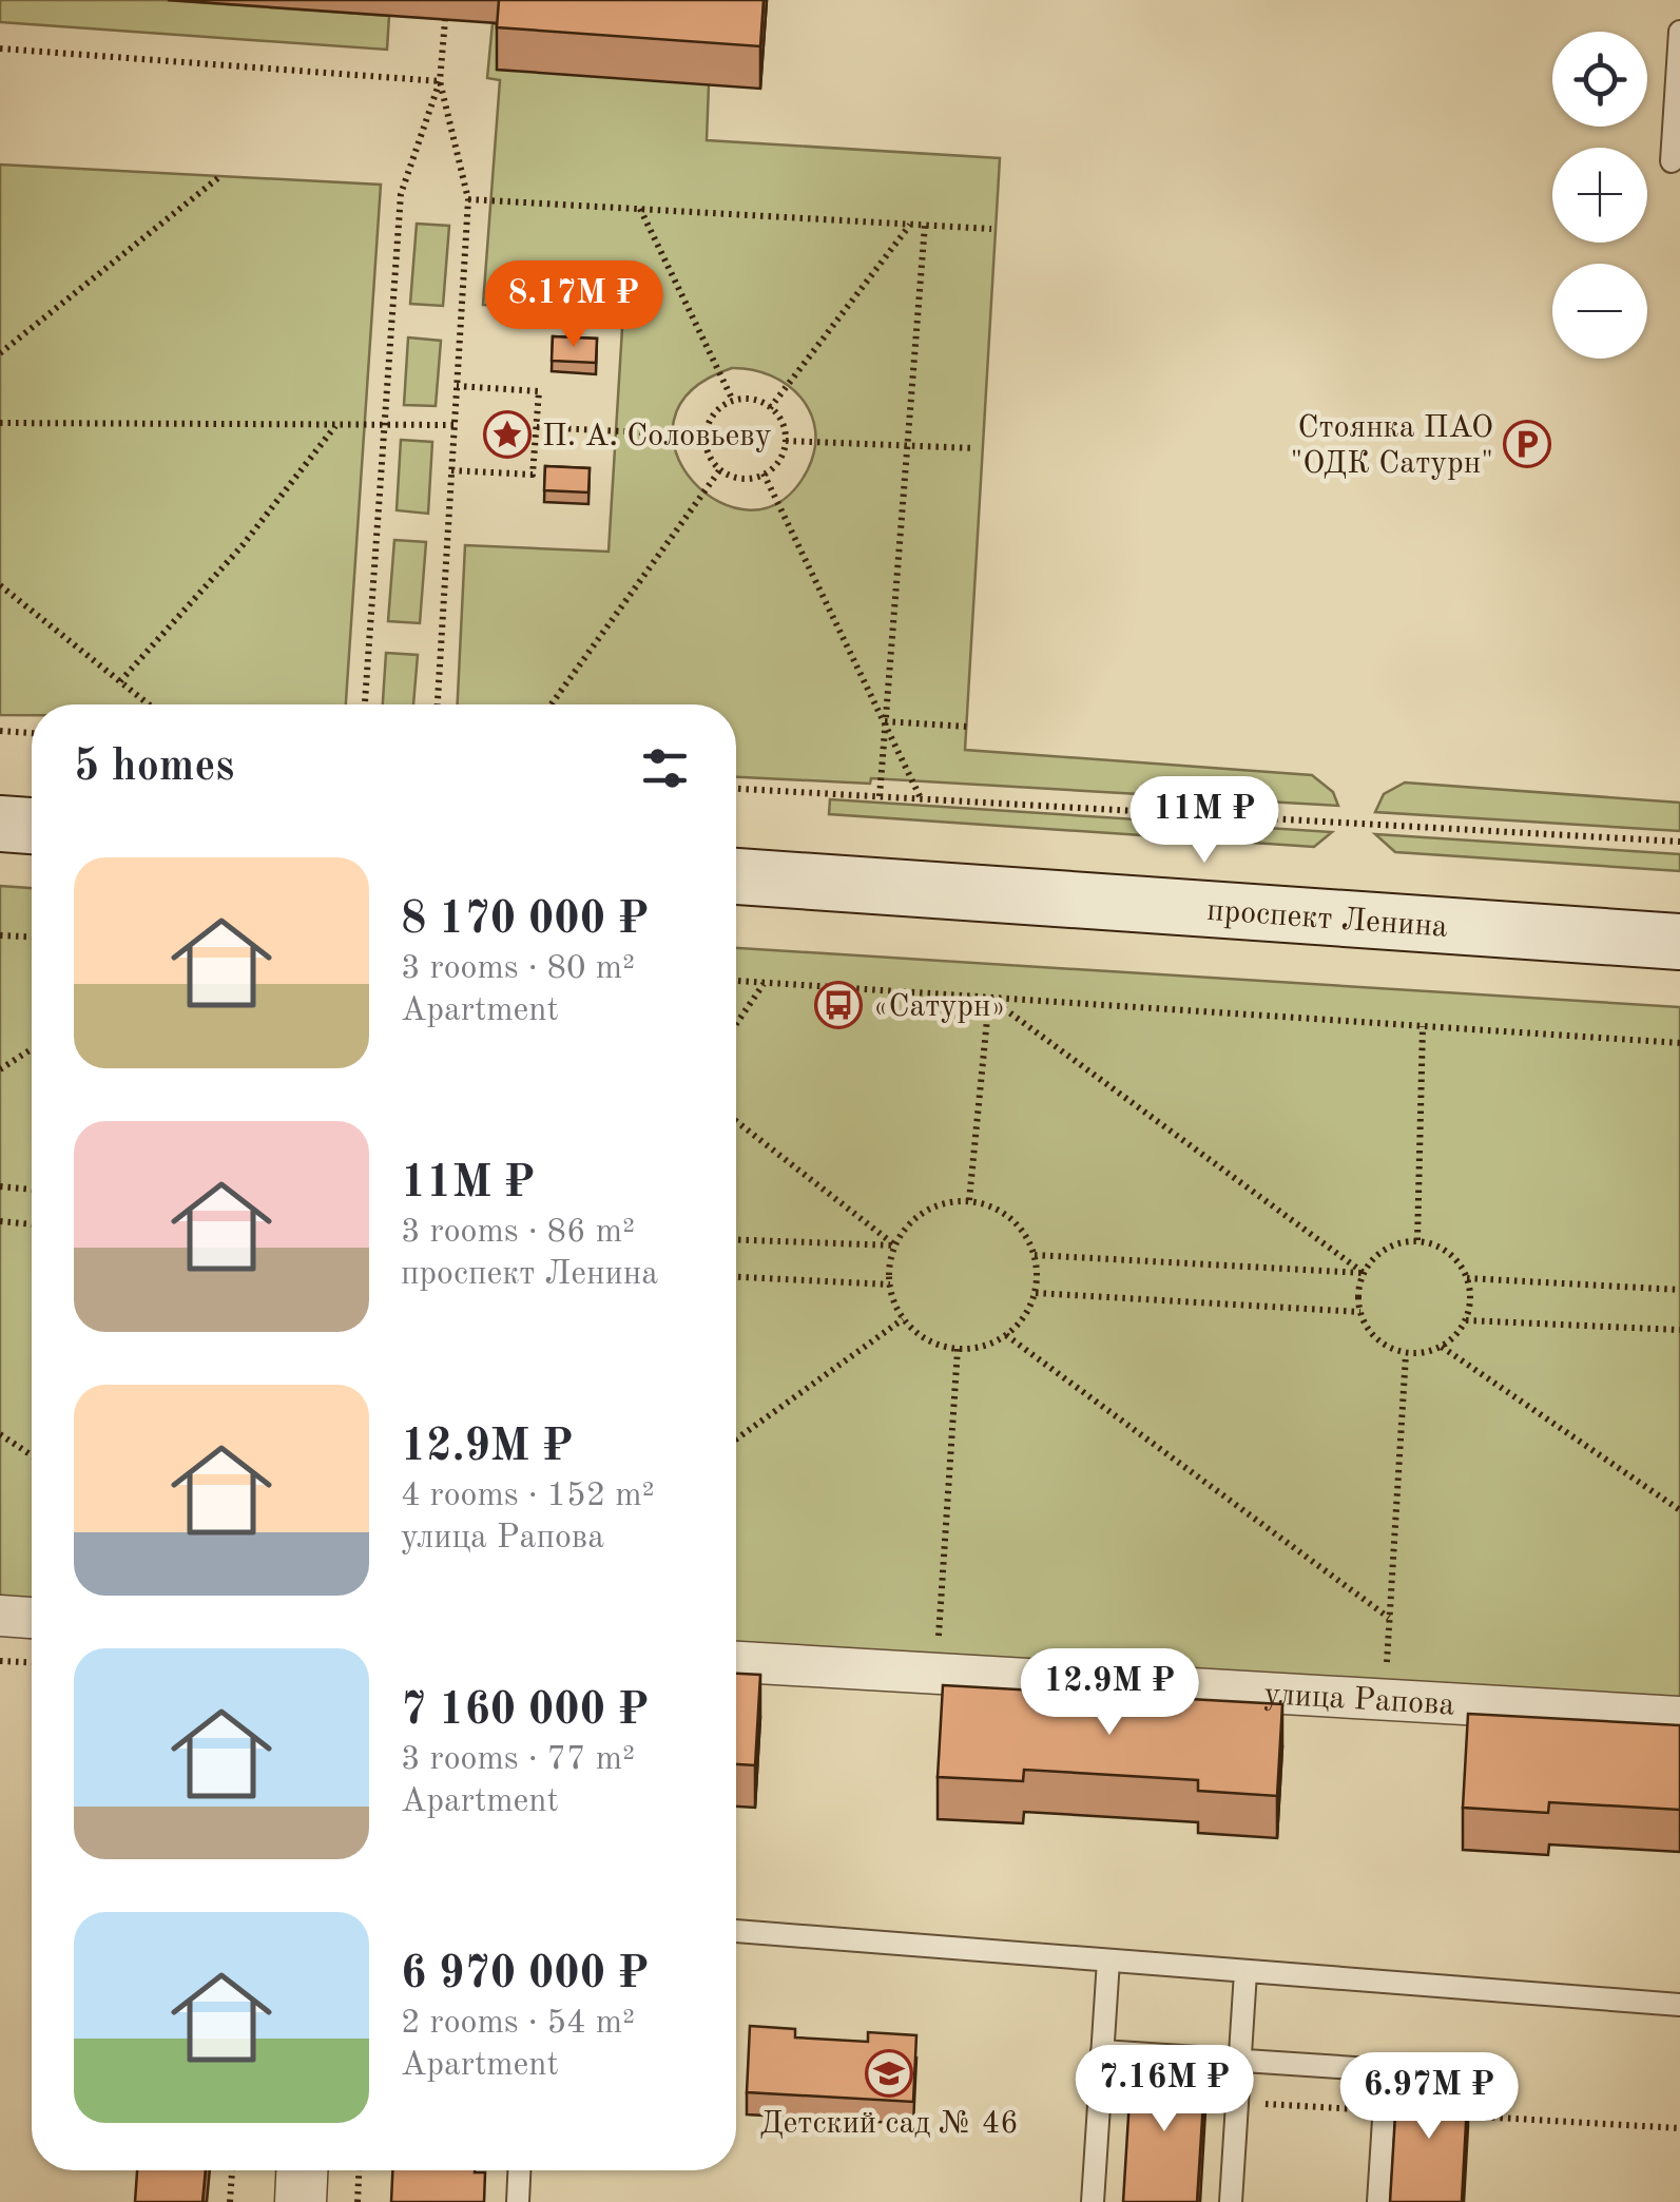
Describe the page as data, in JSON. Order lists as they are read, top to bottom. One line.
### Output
{"streets":{"main road":["проспект Ленина"],"street":["улица Рапова"]},"places":{"place":["П. А. Соловьеву"],"parking":["Стоянка ПАО \"ОДК Сатурн\""],"bus stop":["«Сатурн»"],"school or university":["Детский сад № 46"]},"page":{"map_buttons":["+","−"],"price":["8.17M ₽","11M ₽","12.9M ₽","7.16M ₽","6.97M ₽"],"heading":"5 homes","list":[{"name":"8 170 000 ₽","note":"3 rooms · 80 m² · Apartment"},{"name":"11M ₽","note":"3 rooms · 86 m² · проспект Ленина"},{"name":"12.9M ₽","note":"4 rooms · 152 m² · улица Рапова"},{"name":"7 160 000 ₽","note":"3 rooms · 77 m² · Apartment"},{"name":"6 970 000 ₽","note":"2 rooms · 54 m² · Apartment"}]}}
